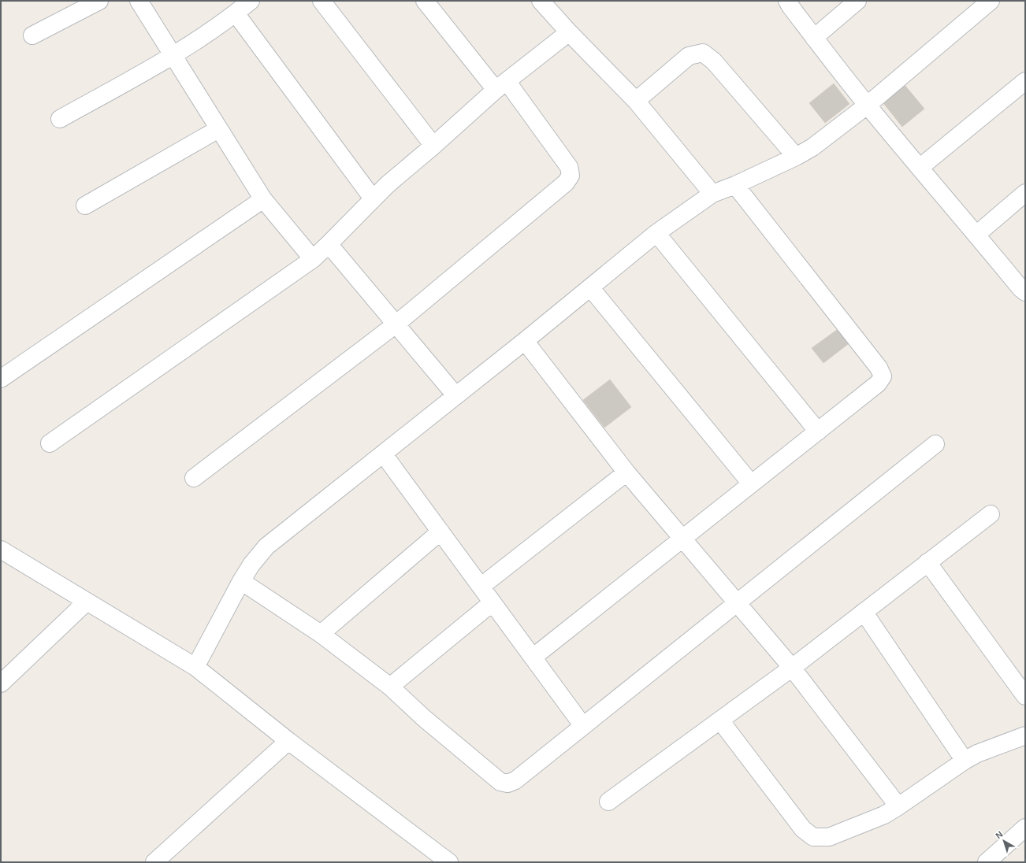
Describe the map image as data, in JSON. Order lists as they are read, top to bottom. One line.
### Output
{"north":"top left"}
